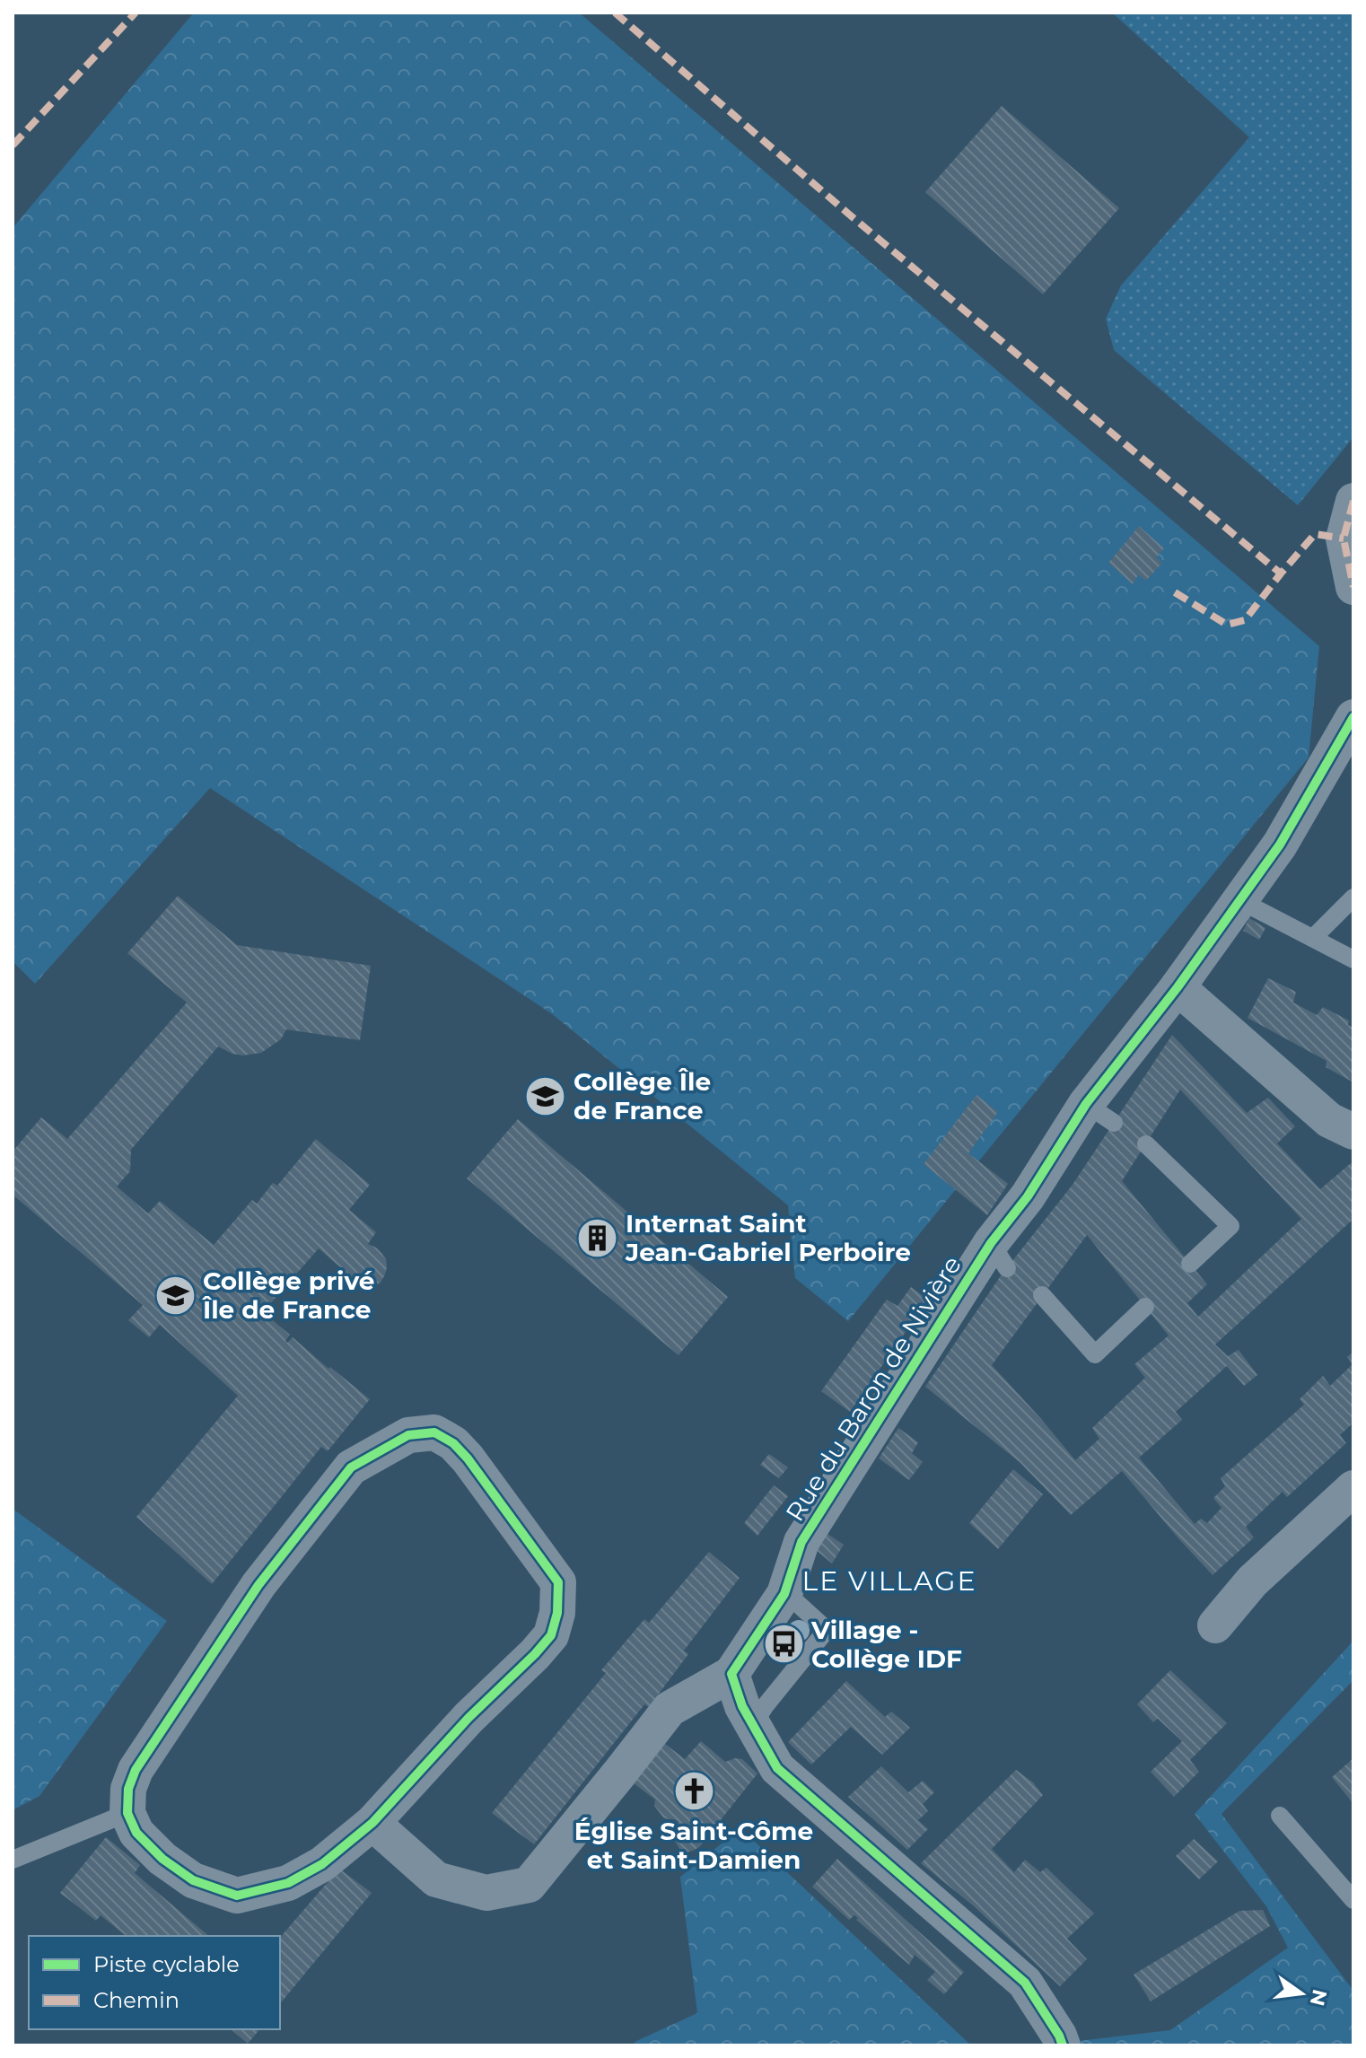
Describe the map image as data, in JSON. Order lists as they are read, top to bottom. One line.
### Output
{"streets":{"street":["Rue du Baron de Nivière"]},"districts":["LE VILLAGE"],"places":{"school or university":["Collège Île de France","Collège privé Île de France"],"building":["Internat Saint Jean-Gabriel Perboire"],"bus stop":["Village - Collège IDF"],"church":["Église Saint-Côme et Saint-Damien"]},"legend":["Piste cyclable","Chemin"],"north":"right"}
